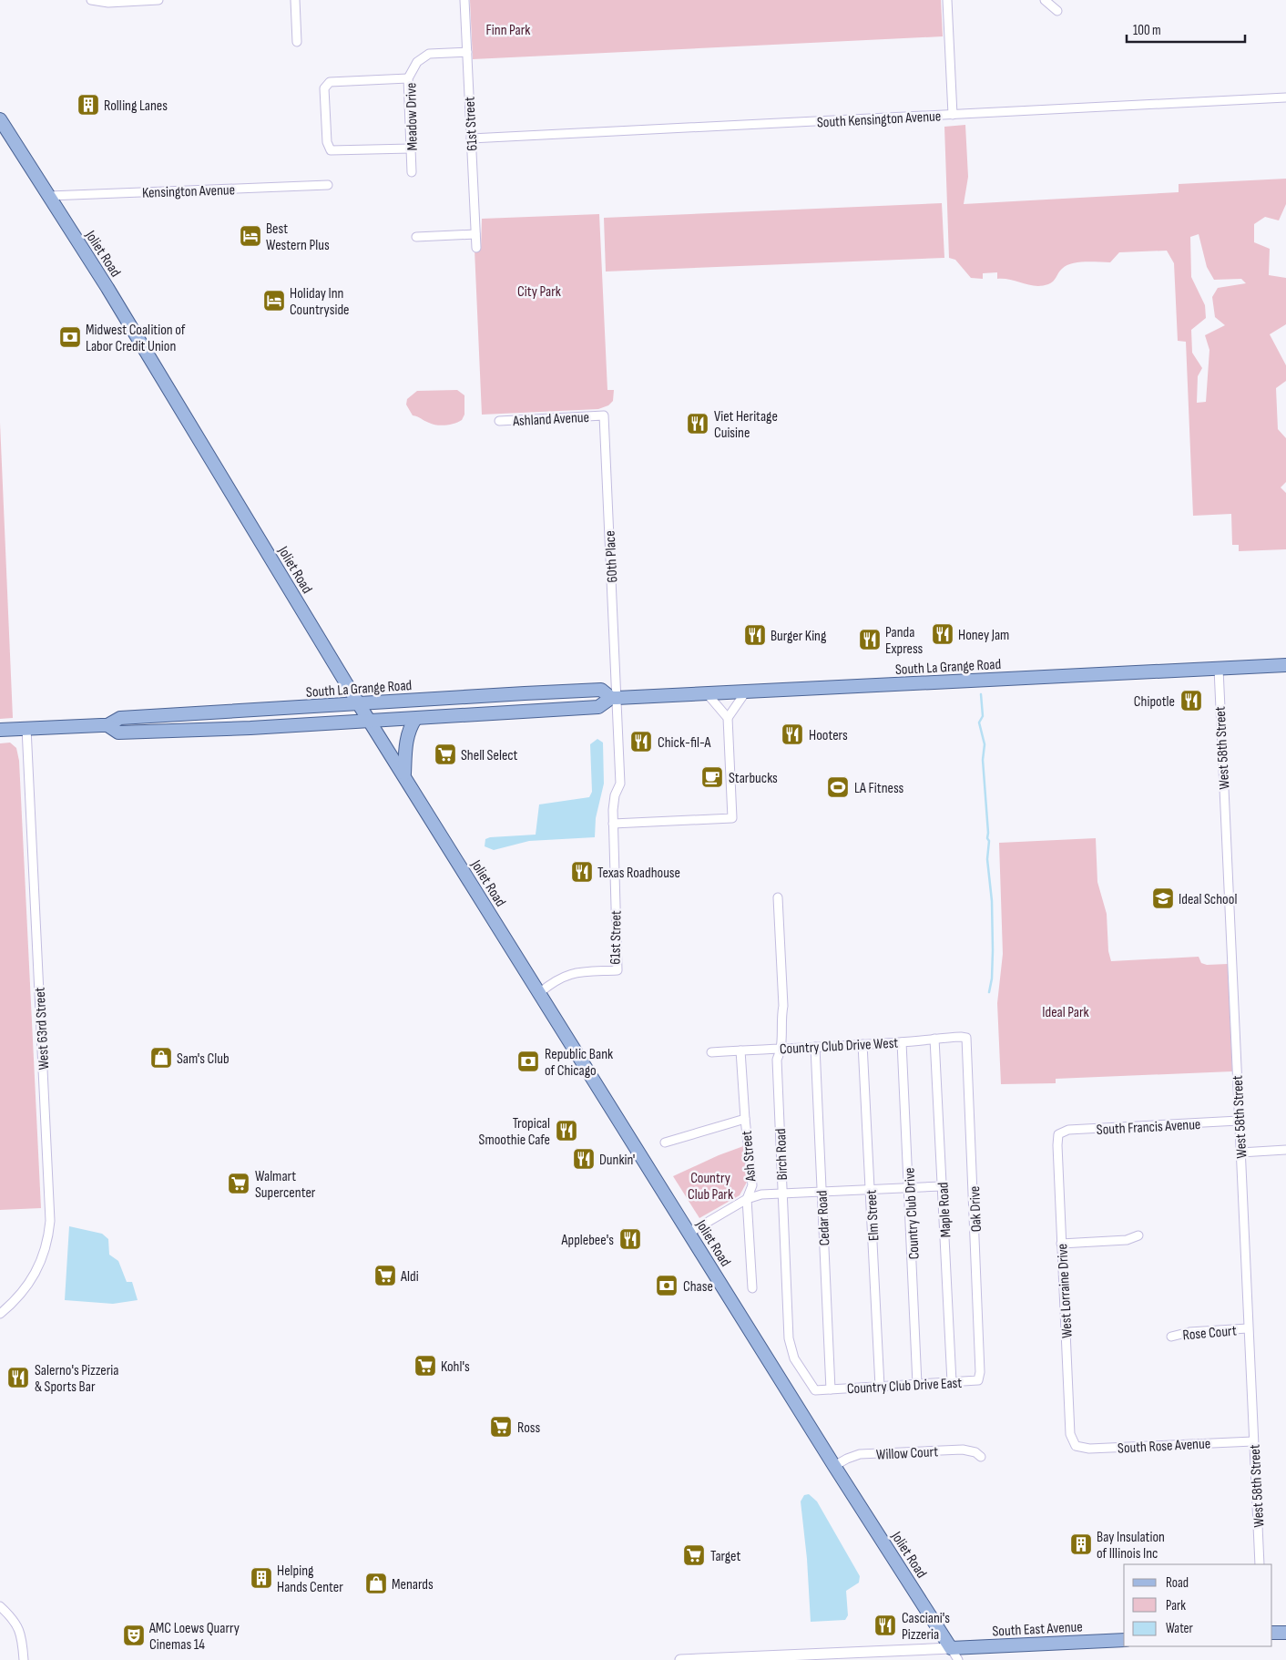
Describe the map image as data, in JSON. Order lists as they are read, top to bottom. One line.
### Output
{"streets":{"main road":["Joliet Road","South La Grange Road","South East Avenue"],"street":["Meadow Drive","South Kensington Avenue","61st Street","Kensington Avenue","Ashland Avenue","60th Place","West 58th Street","West 63rd Street","Country Club Drive West","South Francis Avenue","Birch Road","Ash Street","Oak Drive","Maple Road","Country Club Drive","Elm Street","Cedar Road","West Lorraine Drive","Rose Court","Country Club Drive East","South Rose Avenue","Willow Court"]},"crossings":[["Meadow Drive","61st Street"],["South Kensington Avenue","61st Street"],["61st Street","Joliet Road"],["61st Street","60th Place"],["61st Street","South La Grange Road"],["Kensington Avenue","Joliet Road"],["Joliet Road","South La Grange Road"],["Joliet Road","Willow Court"],["Joliet Road","South East Avenue"],["Ashland Avenue","60th Place"],["60th Place","South La Grange Road"],["South La Grange Road","West 58th Street"],["South La Grange Road","West 63rd Street"],["West 58th Street","South Francis Avenue"],["West 58th Street","Rose Court"],["West 58th Street","South Rose Avenue"],["Country Club Drive West","Birch Road"],["Country Club Drive West","Ash Street"],["Country Club Drive West","Oak Drive"],["Country Club Drive West","Maple Road"],["Country Club Drive West","Country Club Drive"],["Country Club Drive West","Elm Street"],["Country Club Drive West","Cedar Road"],["South Francis Avenue","West Lorraine Drive"],["Birch Road","Cedar Road"],["Birch Road","Country Club Drive East"],["Oak Drive","Country Club Drive East"],["Maple Road","Country Club Drive East"],["Country Club Drive","Country Club Drive East"],["Elm Street","Country Club Drive East"],["Cedar Road","Country Club Drive East"],["West Lorraine Drive","South Rose Avenue"]],"parks":["Finn Park","City Park","Ideal Park","Country Club Park"],"places":{"building":["Rolling Lanes","Bay Insulation of Illinois Inc","Helping Hands Center"],"hotel":["Best Western Plus","Holiday Inn Countryside"],"bank":["Midwest Coalition of Labor Credit Union","Republic Bank of Chicago","Chase"],"restaurant":["Viet Heritage Cuisine","Honey Jam","Burger King","Panda Express","Chipotle","Hooters","Chick-fil-A","Texas Roadhouse","Tropical Smoothie Cafe","Dunkin'","Applebee's","Salerno's Pizzeria & Sports Bar","Casciani's Pizzeria"],"supermarket":["Shell Select","Walmart Supercenter","Aldi","Kohl's","Ross","Target"],"cafe":["Starbucks"],"sports":["LA Fitness"],"school or university":["Ideal School"],"shop":["Sam's Club","Menards"],"theatre":["AMC Loews Quarry Cinemas 14"]},"legend":["Road","Park","Water"],"scale_bar":"100 m"}
